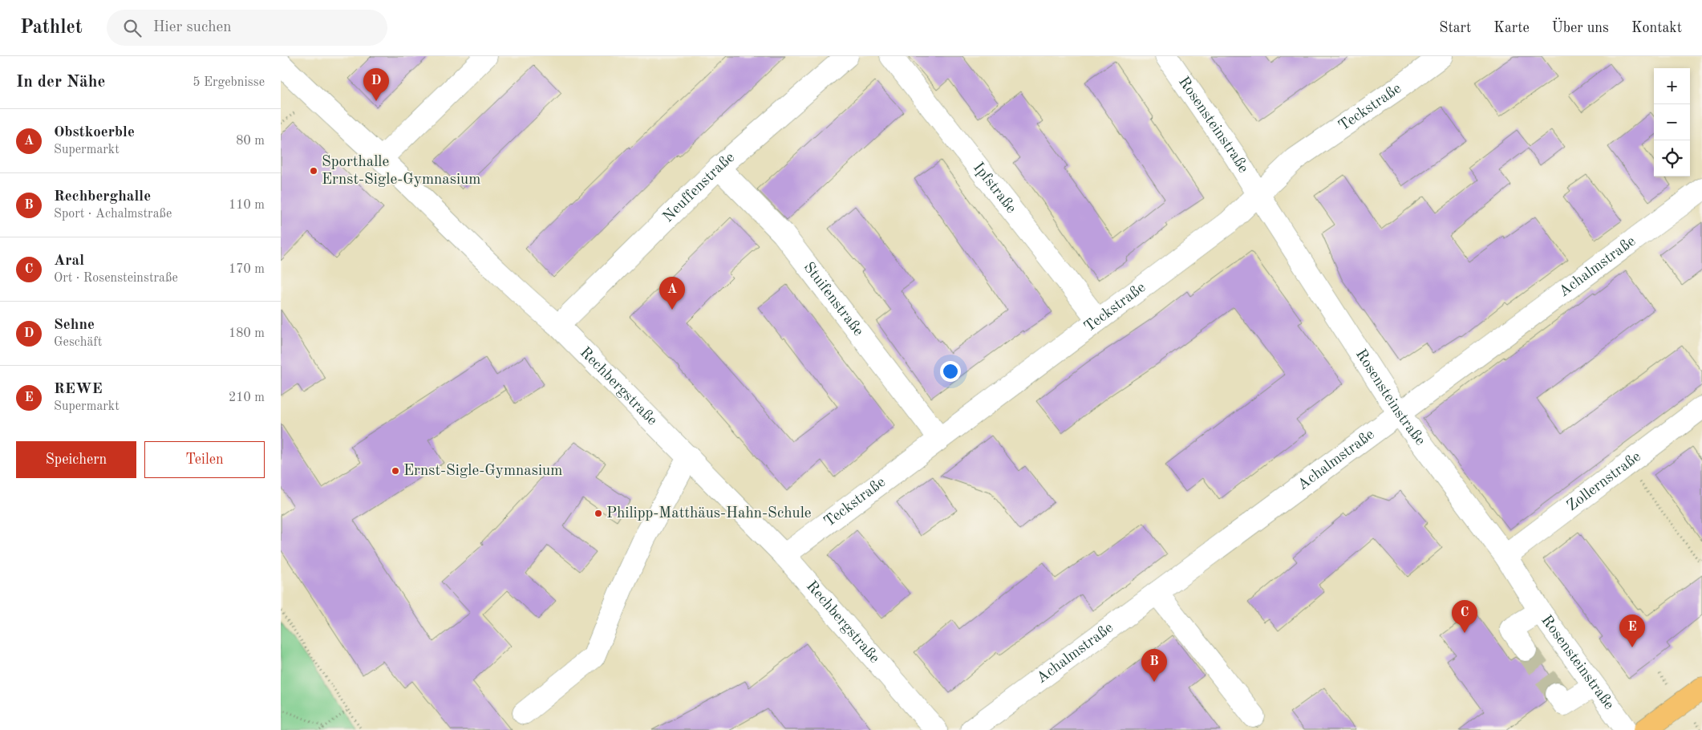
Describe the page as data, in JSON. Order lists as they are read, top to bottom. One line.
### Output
{"streets":{"street":["Teckstraße","Rosensteinstraße","Neuffenstraße","Ipfstraße","Achalmstraße","Stuifenstraße","Rechbergstraße","Zollernstraße"]},"crossings":[["Teckstraße","Rosensteinstraße"],["Teckstraße","Ipfstraße"],["Teckstraße","Stuifenstraße"],["Teckstraße","Rechbergstraße"],["Rosensteinstraße","Achalmstraße"],["Rosensteinstraße","Zollernstraße"],["Neuffenstraße","Stuifenstraße"],["Neuffenstraße","Rechbergstraße"]],"places":["Sporthalle Ernst-Sigle-Gymnasium","Ernst-Sigle-Gymnasium","Philipp-Matthäus-Hahn-Schule"],"page":{"header":"Pathlet","search":"Hier suchen","nav":["Start","Karte","Über uns","Kontakt"],"heading":["In der Nähe","5 Ergebnisse"],"map_buttons":["+","−"],"pins":["D","A","C","E","B"],"list":[{"mark":"A","name":"Obstkoerble","note":"Supermarkt","value":"80 m"},{"mark":"B","name":"Rechberghalle","note":"Sport · Achalmstraße","value":"110 m"},{"mark":"C","name":"Aral","note":"Ort · Rosensteinstraße","value":"170 m"},{"mark":"D","name":"Sehne","note":"Geschäft","value":"180 m"},{"mark":"E","name":"REWE","note":"Supermarkt","value":"210 m"}],"buttons":["Speichern","Teilen"]}}
